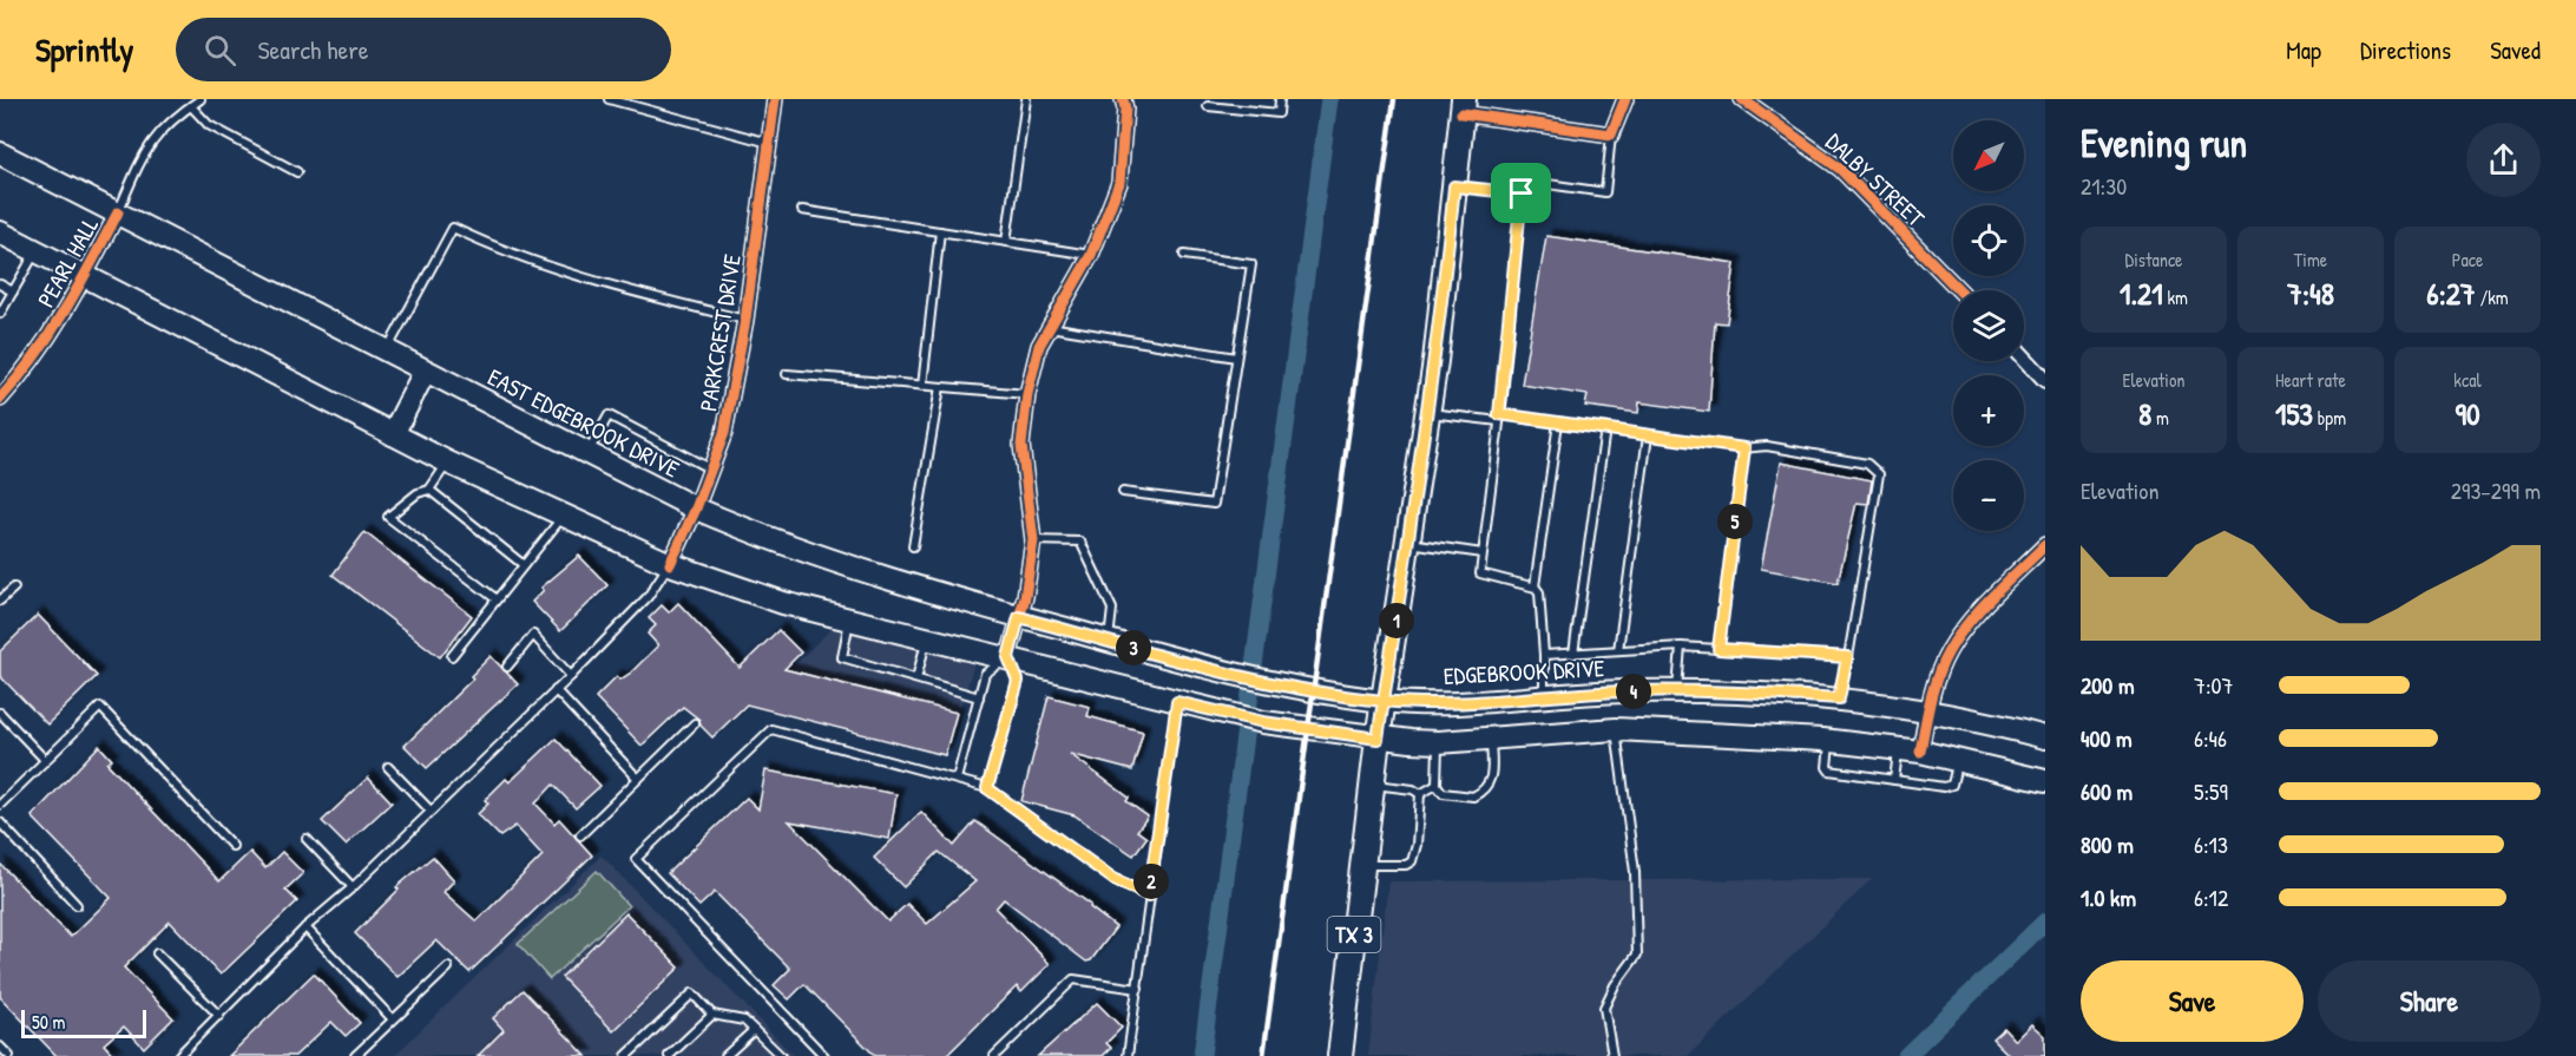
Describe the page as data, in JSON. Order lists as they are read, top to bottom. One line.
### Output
{"streets":{"main road":["EAST EDGEBROOK DRIVE","EDGEBROOK DRIVE","TX 3"],"street":["DALBY STREET","PEARL HALL","PARKCREST DRIVE"]},"crossings":[["PEARL HALL","EAST EDGEBROOK DRIVE"],["PARKCREST DRIVE","EAST EDGEBROOK DRIVE"],["EAST EDGEBROOK DRIVE","EDGEBROOK DRIVE"],["EAST EDGEBROOK DRIVE","TX 3"],["EDGEBROOK DRIVE","TX 3"]],"scale_bar":"50 m","north":"bottom left","page":{"header":"Sprintly","search":"Search here","nav":["Map","Directions","Saved"],"heading":["Evening run","21:30"],"map_buttons":["+","−"],"stats":[["Distance","1.21 km"],["Time","7:48"],["Pace","6:27 /km"],["Elevation","8 m"],["Heart rate","153 bpm"],["kcal","90"]],"chart":["Elevation","293–299 m"],"pins":["5","1","3","4","2"],"list":[{"name":"200 m","note":"7:07"},{"name":"400 m","note":"6:46"},{"name":"600 m","note":"5:59"},{"name":"800 m","note":"6:13"},{"name":"1.0 km","note":"6:12"}],"buttons":["Save","Share"],"scale":"50 m"}}
